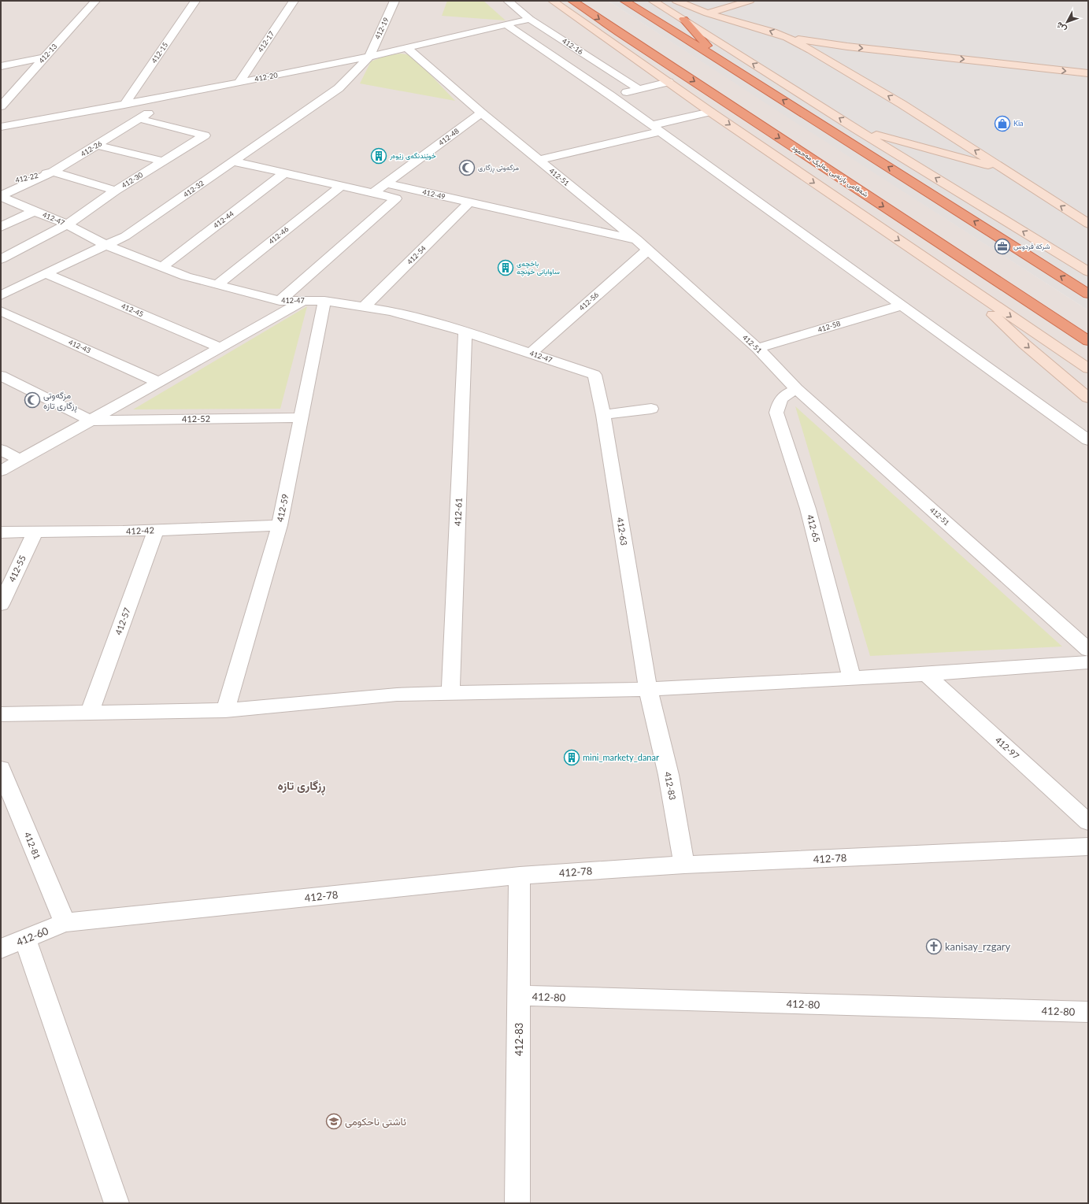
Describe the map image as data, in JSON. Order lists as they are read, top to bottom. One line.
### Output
{"streets":{"highway":["شەقامی بازنەیی مەلیک مەحمود"],"street":["412-19","412-17","412-16","412-15","412-13","412-20","412-48","412-26","412-51","412-22","412-30","412-32","412-49","412-47","412-44","412-46","412-54","412-56","412-45","412-58","412-43","412-52","412-59","412-61","412-65","412-42","412-63","412-55","412-57","412-97","412-83","412-81","412-78","412-60","412-80"]},"crossings":[["412-19","412-20"],["412-19","412-32"],["412-17","412-20"],["412-16","412-20"],["412-15","412-20"],["412-20","412-26"],["412-20","412-51"],["412-20","412-32"],["412-48","412-51"],["412-48","412-49"],["412-26","412-22"],["412-26","412-30"],["412-26","412-47"],["412-51","412-49"],["412-51","412-56"],["412-51","412-58"],["412-51","412-65"],["412-30","412-47"],["412-32","412-47"],["412-32","412-45"],["412-49","412-54"],["412-47","412-44"],["412-47","412-46"],["412-47","412-54"],["412-47","412-56"],["412-47","412-59"],["412-47","412-61"],["412-47","412-63"],["412-52","412-59"],["412-59","412-42"],["412-42","412-55"],["412-42","412-57"],["412-63","412-83"],["412-83","412-78"],["412-83","412-80"],["412-81","412-78"],["412-81","412-60"],["412-78","412-60"]],"districts":["ڕزگاری تازە"],"places":{"shop":["Kia"],"building":["خوێندنگەی زێوەر","باخچەی ساوایانی خونچە","mini_markety_danar"],"mosque":["مزگەوتی ڕزگاری","مزگەوتی ڕزگاری تازە"],"office":["شركة فردوس"],"church":["kanisay_rzgary"],"school or university":["ئاشتی ناحکومی"]},"north":"bottom left"}
